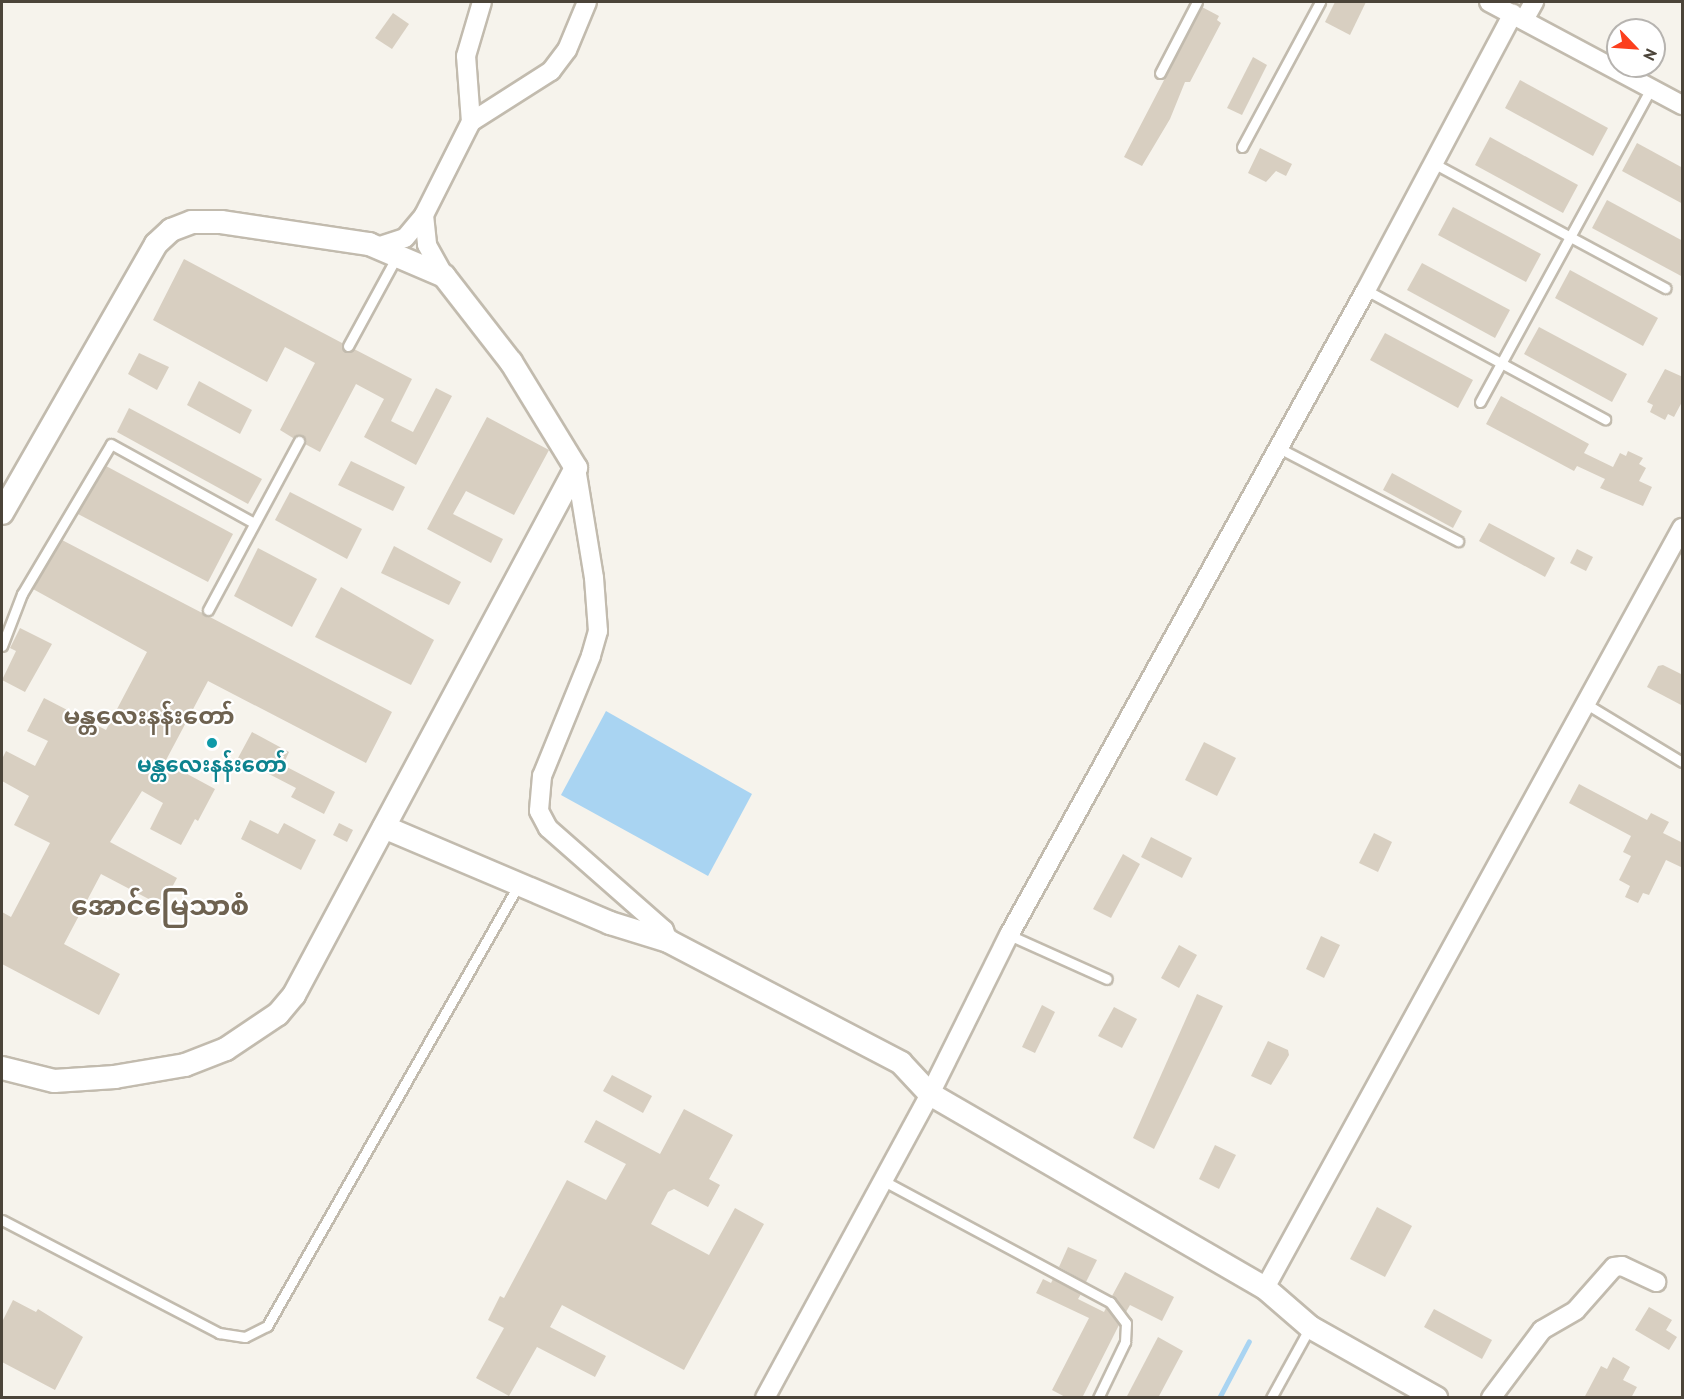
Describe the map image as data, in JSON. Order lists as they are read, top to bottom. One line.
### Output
{"districts":["မန္တလေးနန်းတော်","အောင်မြေသာစံ"],"places":["မန္တလေးနန်းတော်"],"north":"bottom right"}
